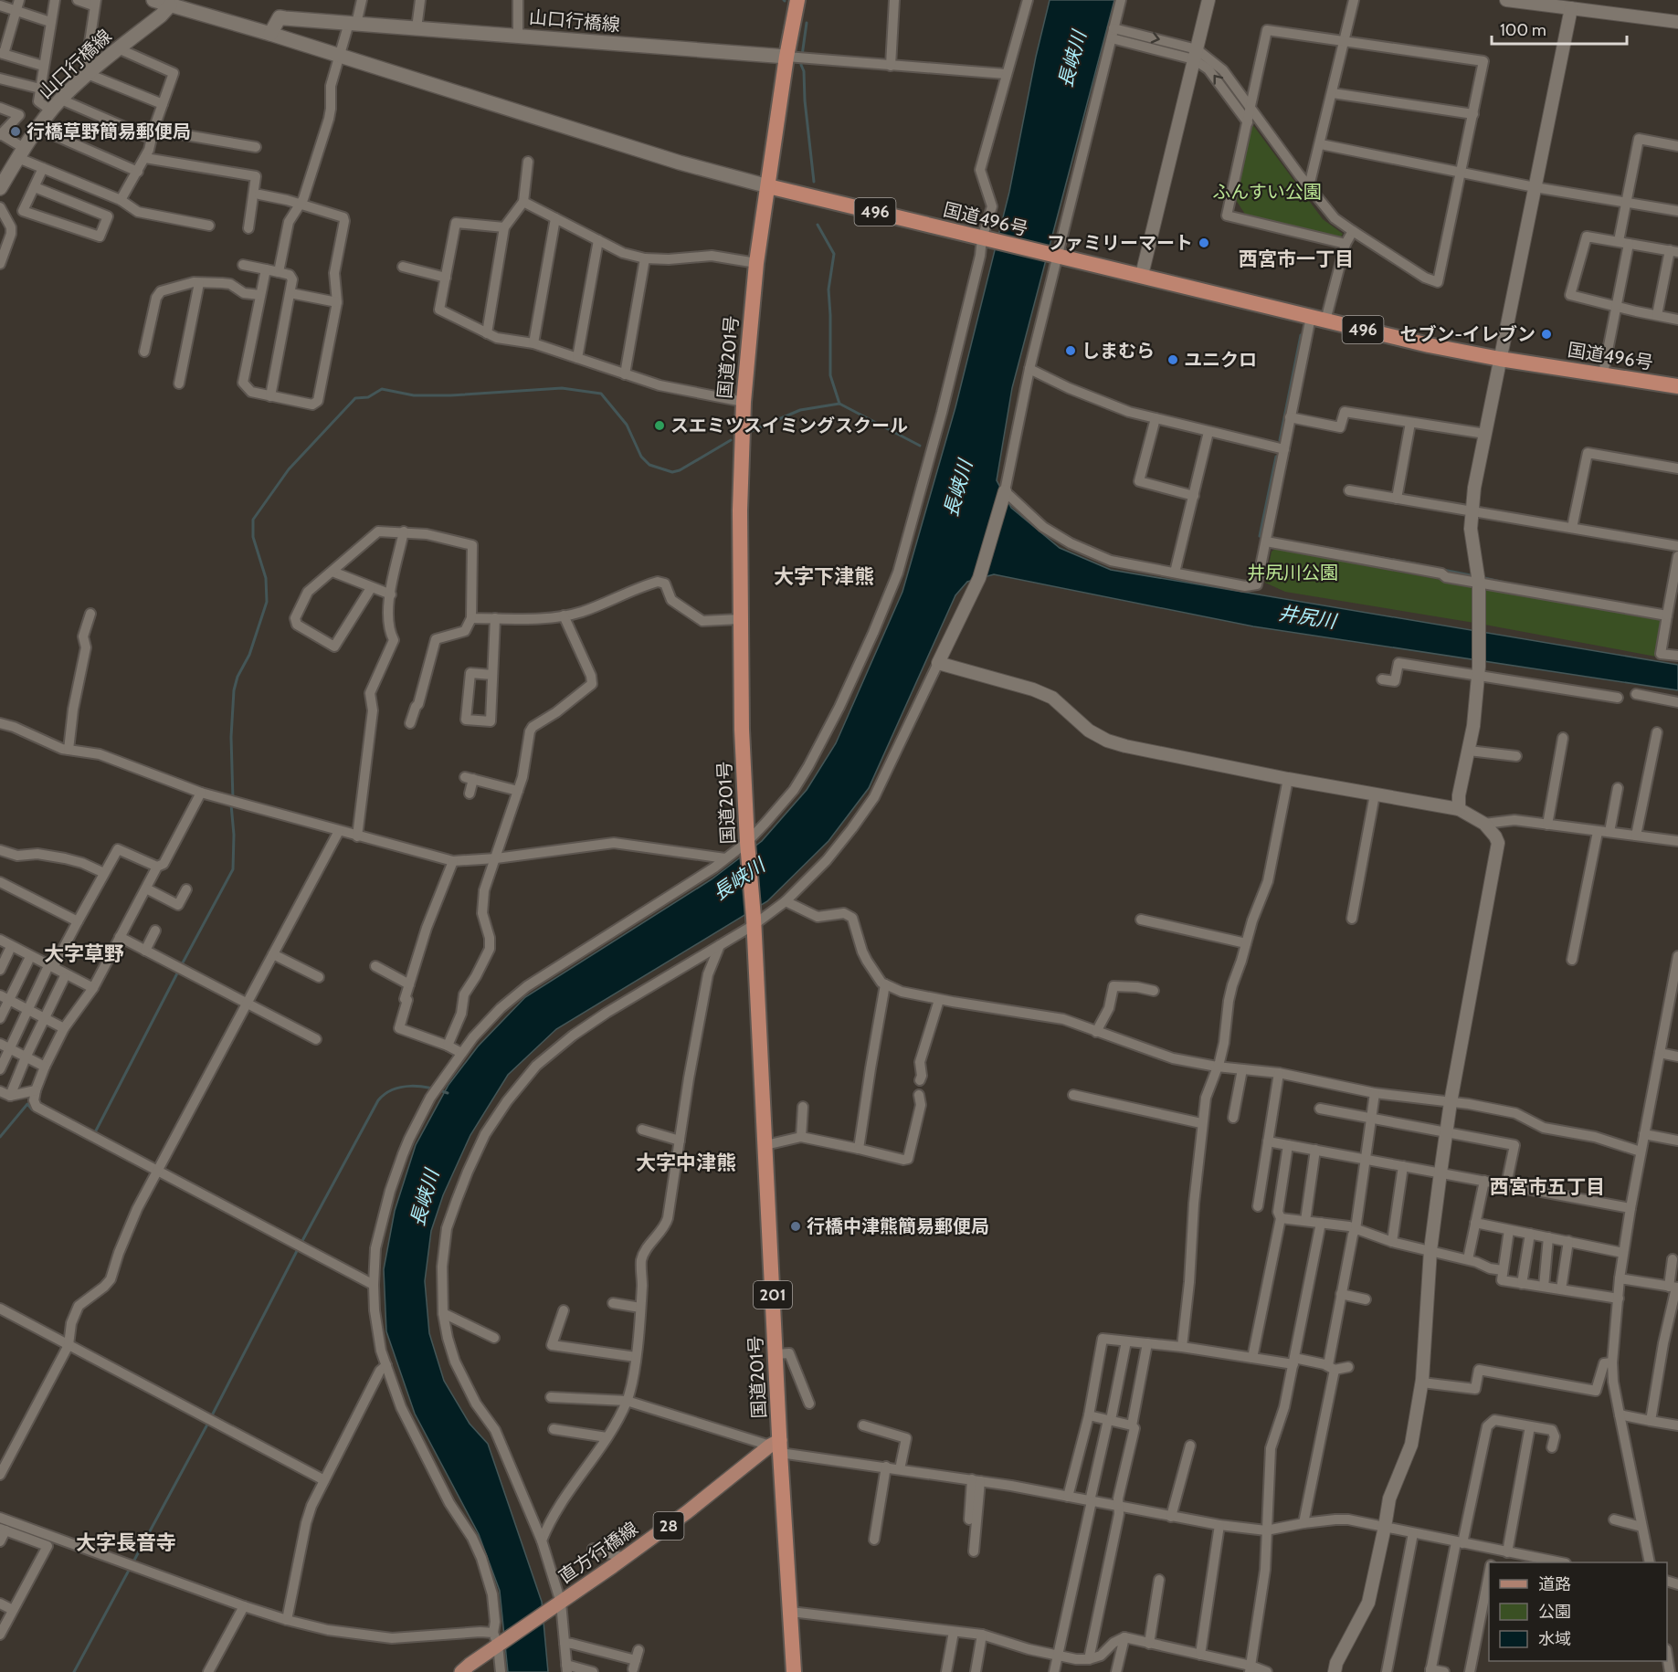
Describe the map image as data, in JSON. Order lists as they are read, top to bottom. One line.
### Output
{"streets":{"highway":["496","国道496号","国道201号","201"],"main road":["山口行橋線","28","直方行橋線"]},"crossings":[["山口行橋線","国道201号"],["国道496号","国道201号"],["国道201号","直方行橋線"]],"districts":["西宮市一丁目","大字下津熊","大字草野","大字中津熊","西宮市五丁目","大字長音寺"],"water":["長峡川","井尻川"],"parks":["ふんすい公園","井尻川公園"],"places":["行橋草野簡易郵便局","ファミリーマート","セブン-イレブン","しまむら","ユニクロ","スエミツスイミングスクール","行橋中津熊簡易郵便局"],"legend":["道路","公園","水域"],"scale_bar":"100 m"}
